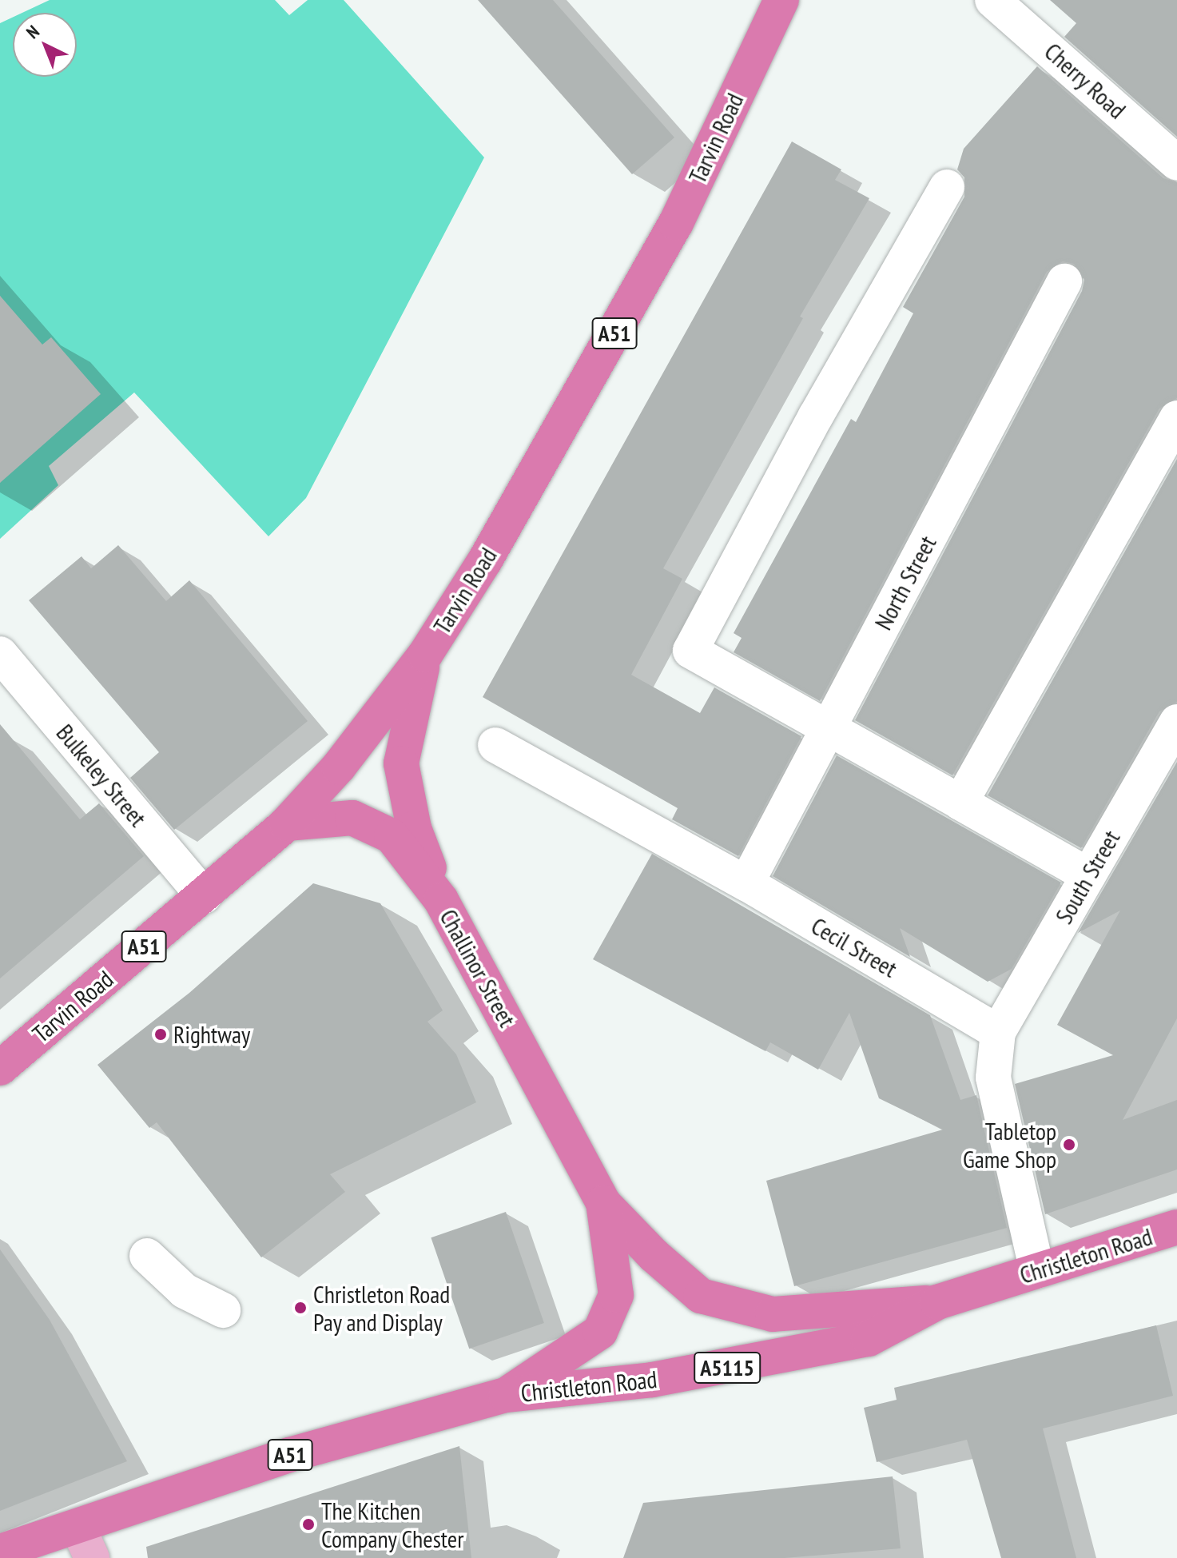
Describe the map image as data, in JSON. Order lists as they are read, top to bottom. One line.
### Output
{"streets":{"highway":["Tarvin Road","A51","Challinor Street","Christleton Road","A5115"],"street":["Cherry Road","North Street","Bulkeley Street","South Street","Cecil Street"]},"crossings":[["Tarvin Road","Bulkeley Street"],["Tarvin Road","Challinor Street"],["North Street","Cecil Street"],["South Street","Cecil Street"],["Challinor Street","Christleton Road"]],"places":["Rightway","Tabletop Game Shop","Christleton Road Pay and Display","The Kitchen Company Chester"],"north":"top left"}
